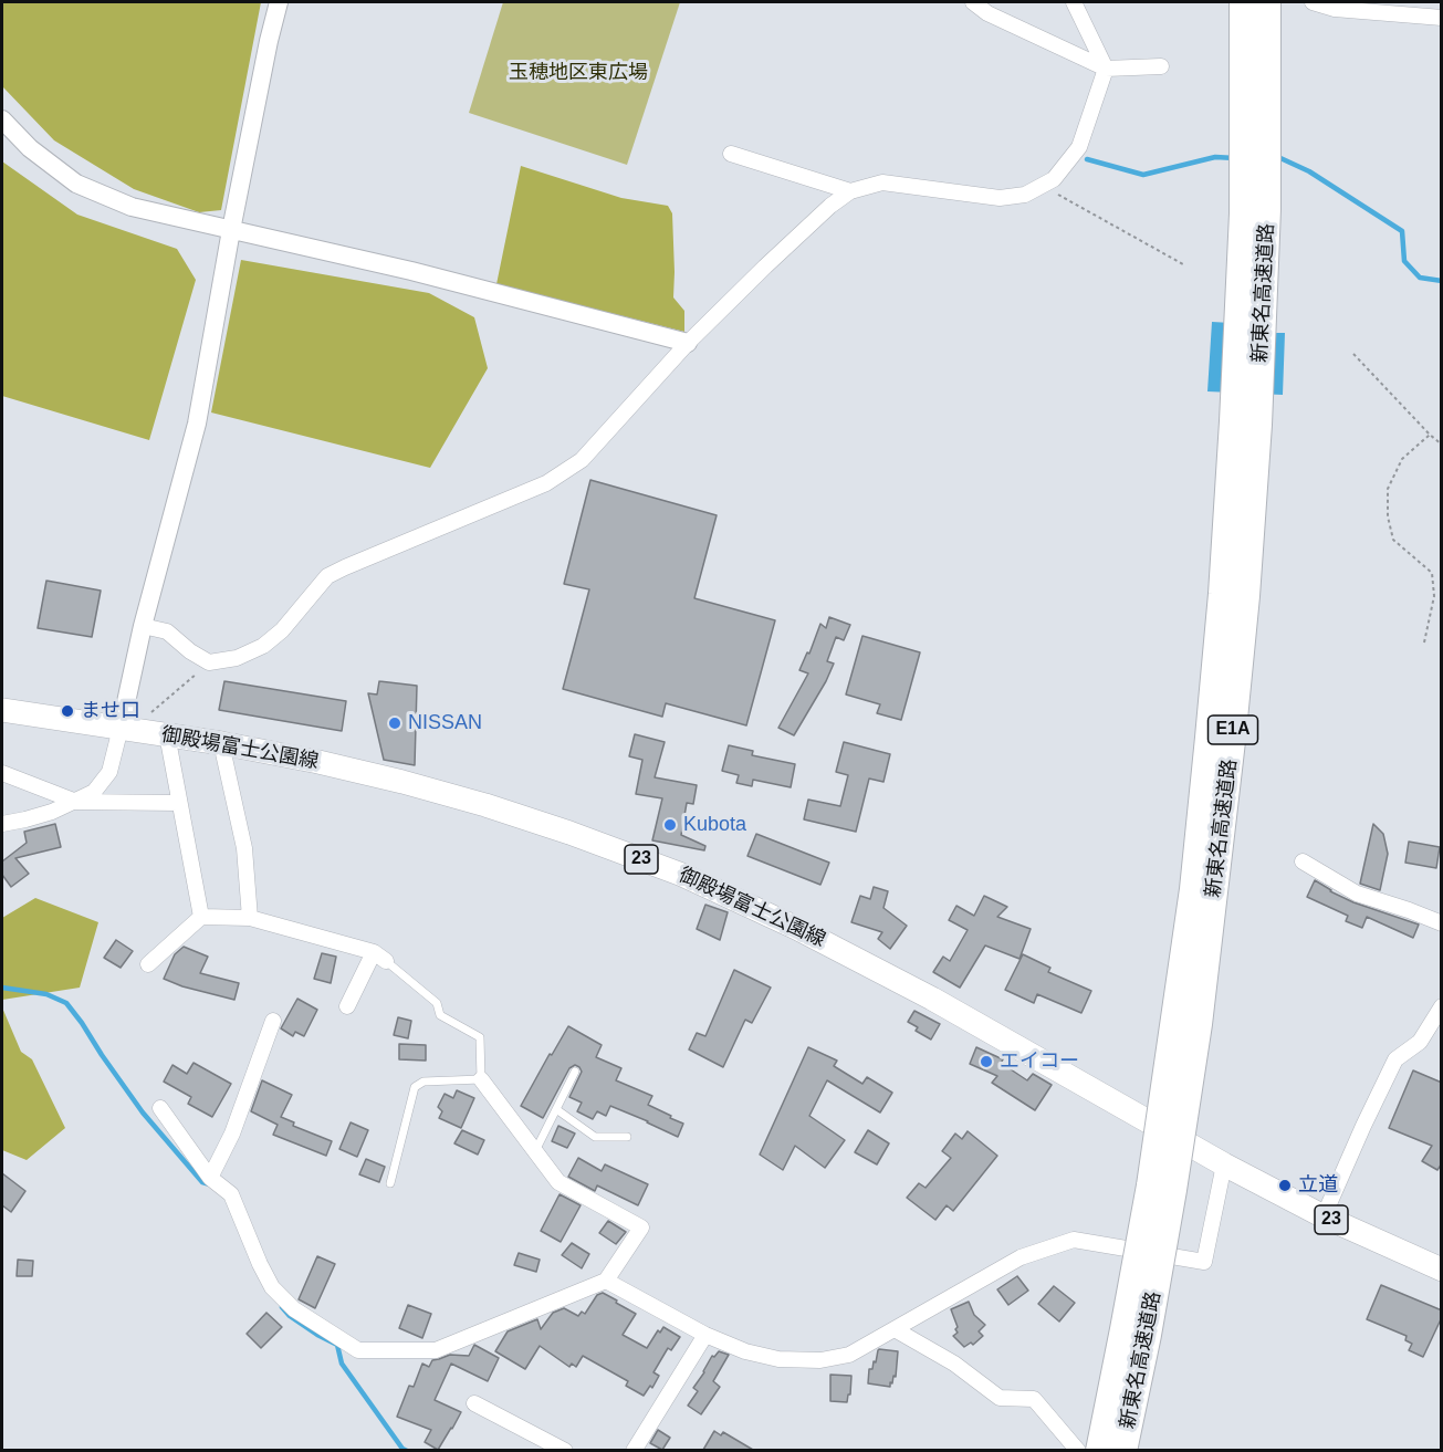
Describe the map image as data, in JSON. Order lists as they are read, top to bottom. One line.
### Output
{"streets":{"highway":["新東名高速道路","E1A"],"main road":["御殿場富士公園線","23"]},"parks":["玉穂地区東広場"],"places":["ませ口","NISSAN","Kubota","エイコー","立道"]}
